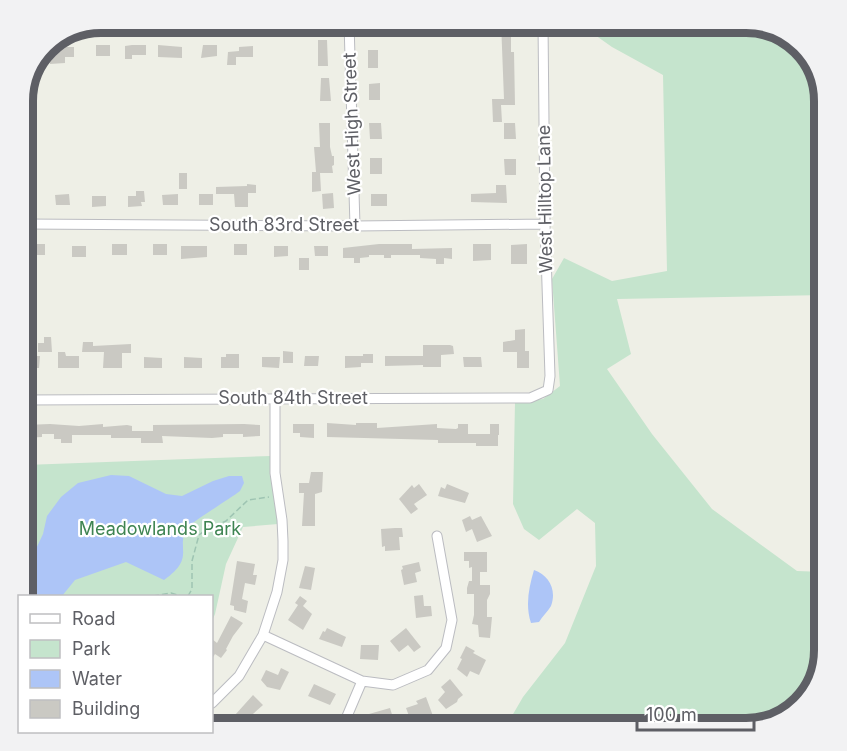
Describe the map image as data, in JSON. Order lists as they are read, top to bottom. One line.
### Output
{"streets":{"street":["West High Street","West Hilltop Lane","South 83rd Street","South 84th Street"]},"crossings":[["West High Street","South 83rd Street"],["West Hilltop Lane","South 83rd Street"],["West Hilltop Lane","South 84th Street"]],"parks":["Meadowlands Park"],"legend":["Road","Park","Water","Building"],"scale_bar":"100 m"}
